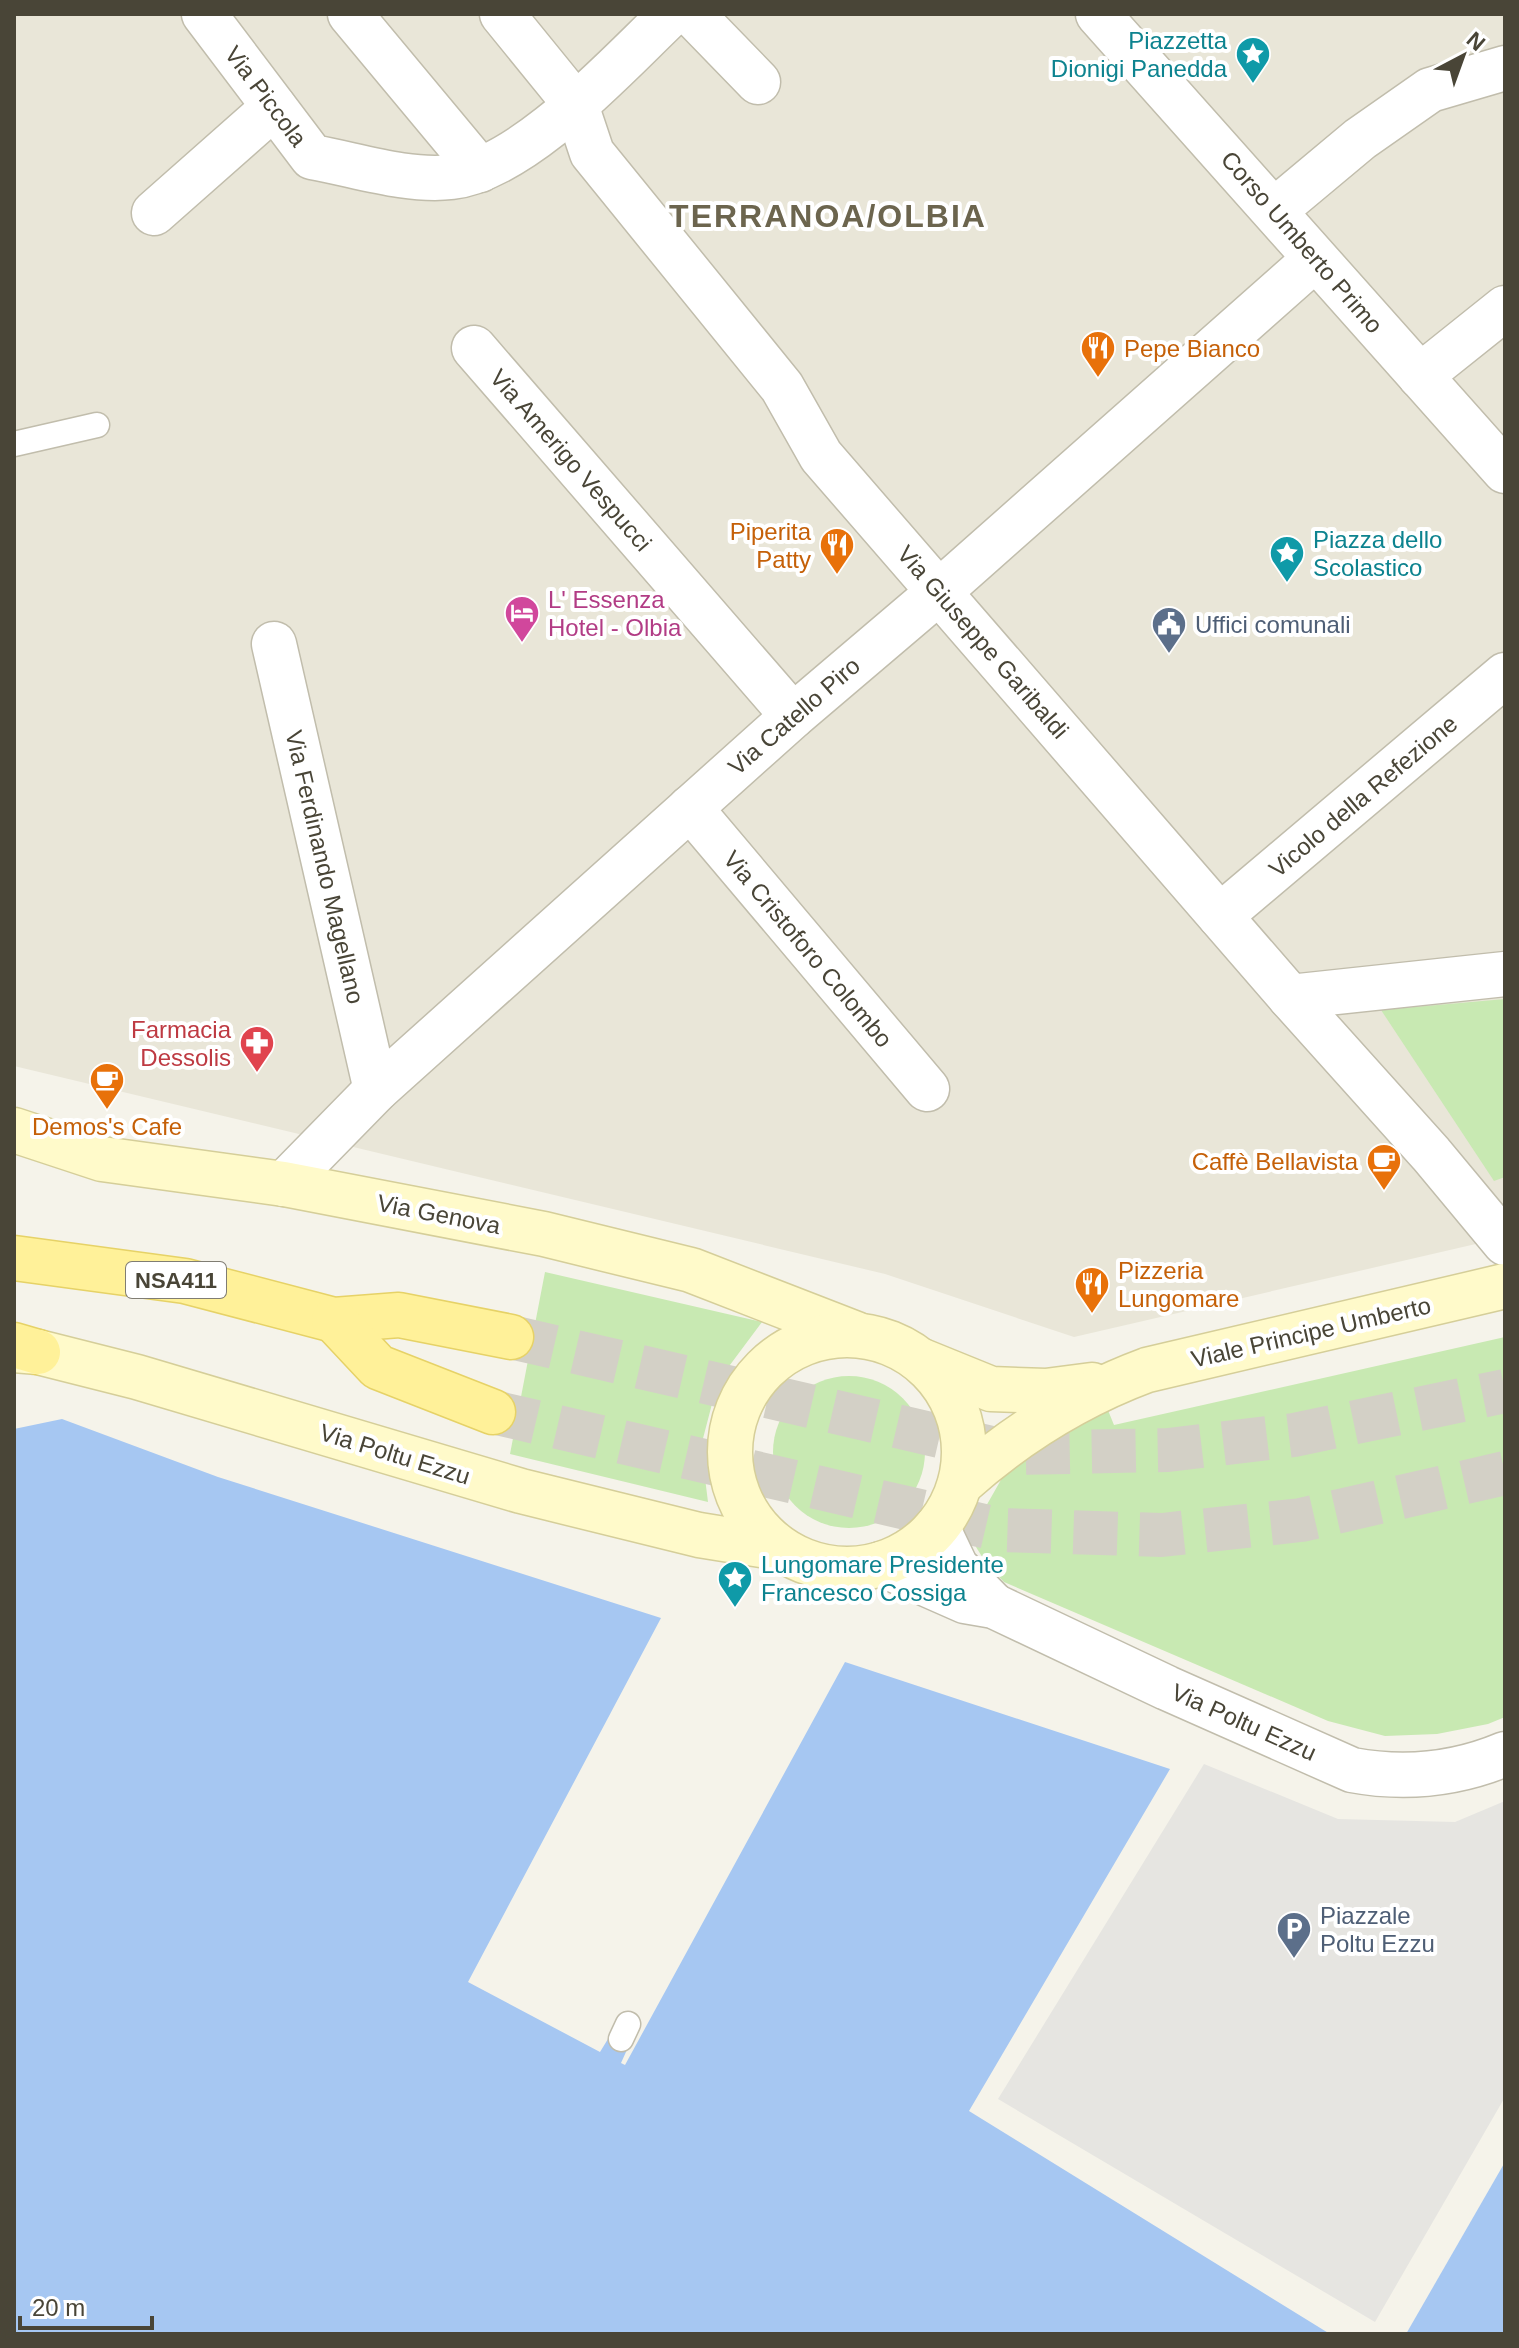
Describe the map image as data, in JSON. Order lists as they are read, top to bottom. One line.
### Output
{"streets":{"main road":["NSA411"],"street":["Via Piccola","Corso Umberto Primo","Via Amerigo Vespucci","Via Giuseppe Garibaldi","Via Catello Piro","Vicolo della Refezione","Via Ferdinando Magellano","Via Cristoforo Colombo","Via Genova","Viale Principe Umberto","Via Poltu Ezzu"]},"crossings":[["Via Piccola","Via Giuseppe Garibaldi"],["Corso Umberto Primo","Via Catello Piro"],["Via Amerigo Vespucci","Via Catello Piro"],["Via Giuseppe Garibaldi","Via Catello Piro"],["Via Giuseppe Garibaldi","Vicolo della Refezione"],["Via Catello Piro","Via Ferdinando Magellano"],["Via Catello Piro","Via Cristoforo Colombo"],["Via Catello Piro","Via Genova"],["Via Genova","Viale Principe Umberto"],["Via Genova","Via Poltu Ezzu"],["Viale Principe Umberto","Via Poltu Ezzu"]],"districts":["TERRANOA/OLBIA"],"places":{"place":["Piazzetta Dionigi Panedda","Piazza dello Scolastico","Lungomare Presidente Francesco Cossiga"],"restaurant":["Pepe Bianco","Piperita Patty","Pizzeria Lungomare"],"hotel":["L' Essenza Hotel - Olbia"],"public building":["Uffici comunali"],"pharmacy":["Farmacia Dessolis"],"cafe":["Demos's Cafe","Caffè Bellavista"],"parking":["Piazzale Poltu Ezzu"]},"scale_bar":"20 m","north":"top right"}
